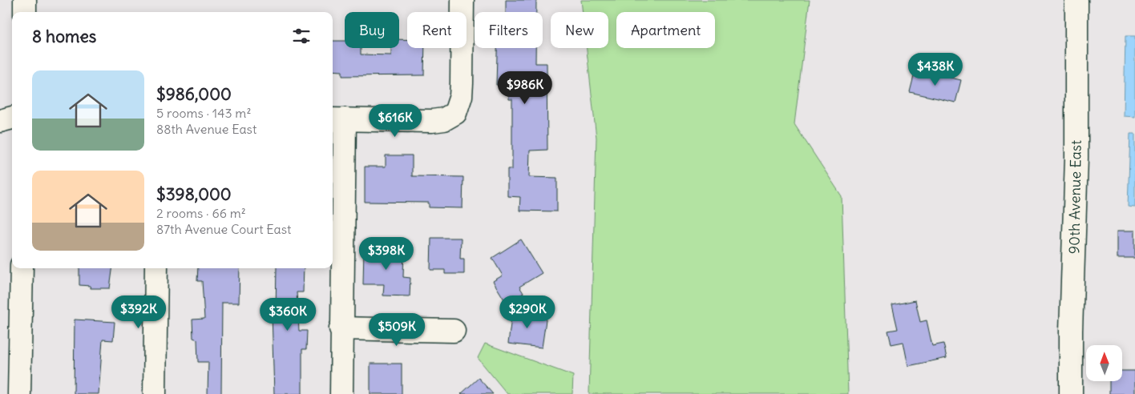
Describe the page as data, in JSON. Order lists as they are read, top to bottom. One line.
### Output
{"streets":{"street":["90th Avenue East"]},"north":"top","page":{"chip":["Buy","Rent","Filters","New","Apartment"],"heading":"8 homes","price":["$438K","$986K","$616K","$398K","$392K","$290K","$360K","$509K"],"list":[{"name":"$986,000","note":"5 rooms · 143 m² · 88th Avenue East"},{"name":"$398,000","note":"2 rooms · 66 m² · 87th Avenue Court East"}]}}
